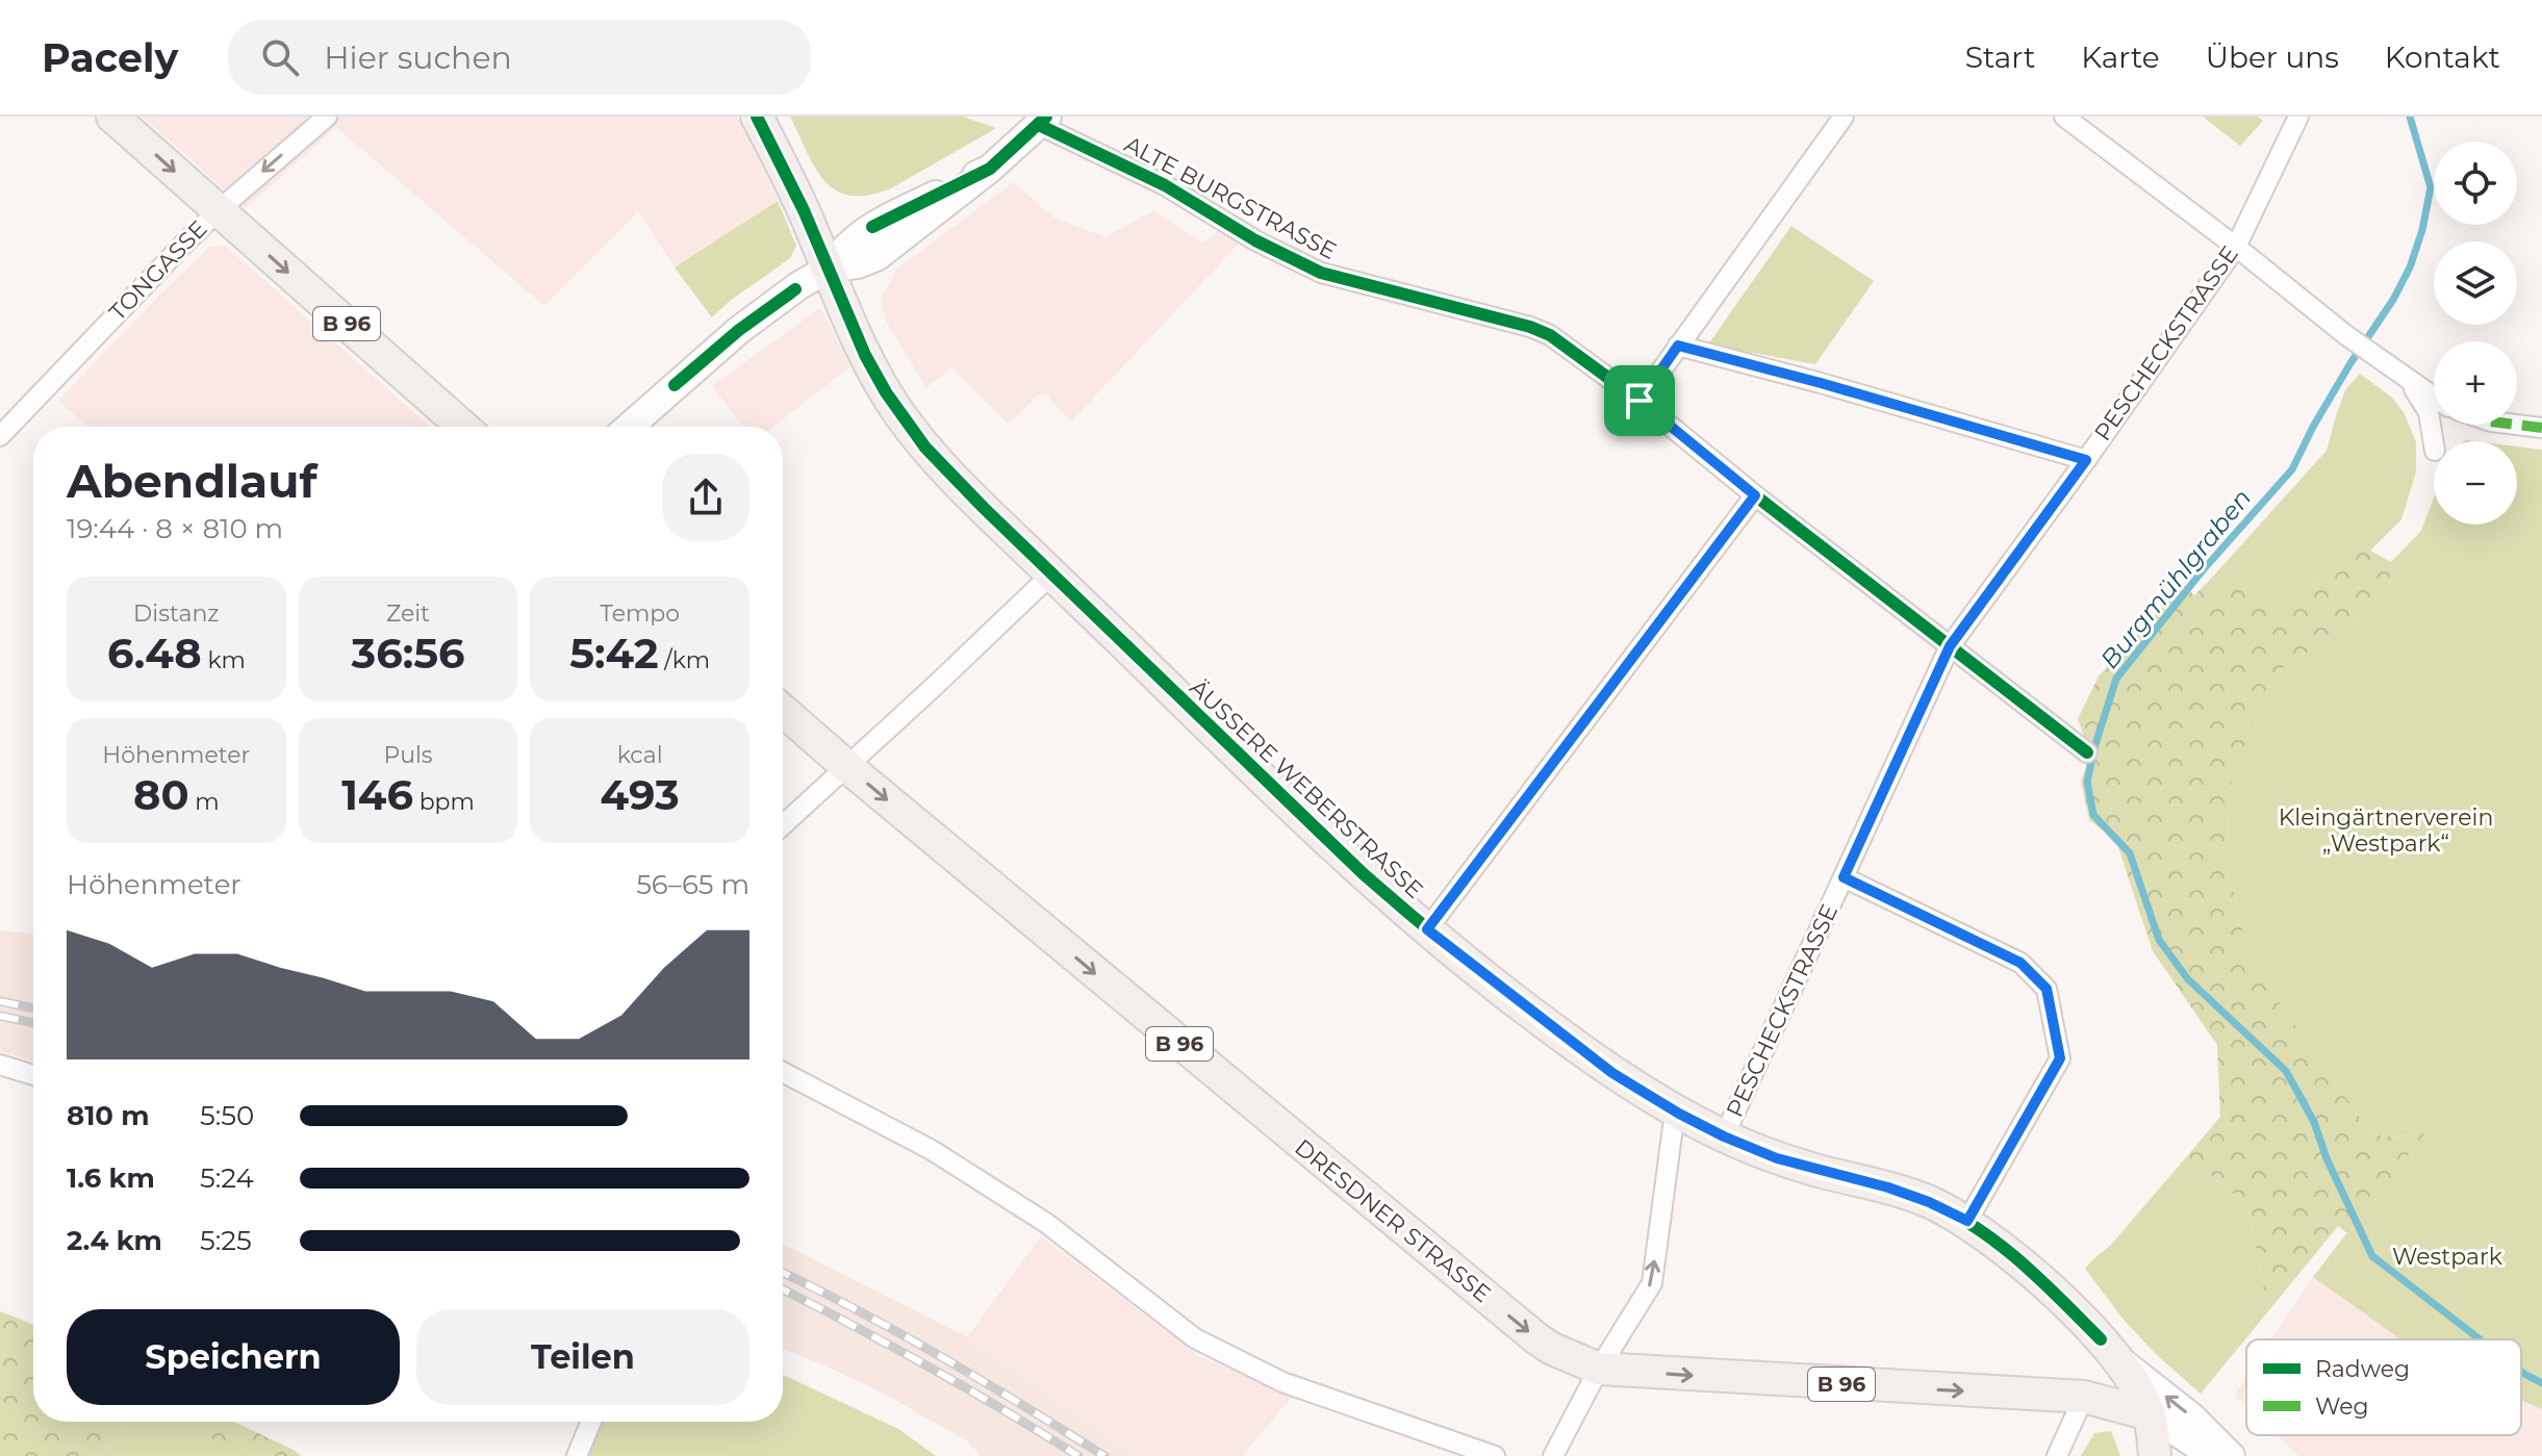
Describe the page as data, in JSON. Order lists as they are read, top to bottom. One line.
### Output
{"streets":{"main road":["B 96","ÄUSSERE WEBERSTRASSE","DRESDNER STRASSE"],"street":["ALTE BURGSTRASSE","TONGASSE","PESCHECKSTRASSE"]},"crossings":[["ALTE BURGSTRASSE","PESCHECKSTRASSE"],["TONGASSE","B 96"],["PESCHECKSTRASSE","ÄUSSERE WEBERSTRASSE"],["ÄUSSERE WEBERSTRASSE","DRESDNER STRASSE"]],"one_way":["DRESDNER STRASSE"],"water":["Burgmühlgraben"],"parks":["Kleingärtnerverein „Westpark“","Westpark"],"legend":["Radweg","Weg"],"page":{"header":"Pacely","search":"Hier suchen","nav":["Start","Karte","Über uns","Kontakt"],"map_buttons":["+","−"],"heading":["Abendlauf","19:44 · 8 × 810 m"],"stats":[["Distanz","6.48 km"],["Zeit","36:56"],["Tempo","5:42 /km"],["Höhenmeter","80 m"],["Puls","146 bpm"],["kcal","493"]],"chart":["Höhenmeter","56–65 m"],"list":[{"name":"810 m","note":"5:50"},{"name":"1.6 km","note":"5:24"},{"name":"2.4 km","note":"5:25"}],"buttons":["Speichern","Teilen"]}}
